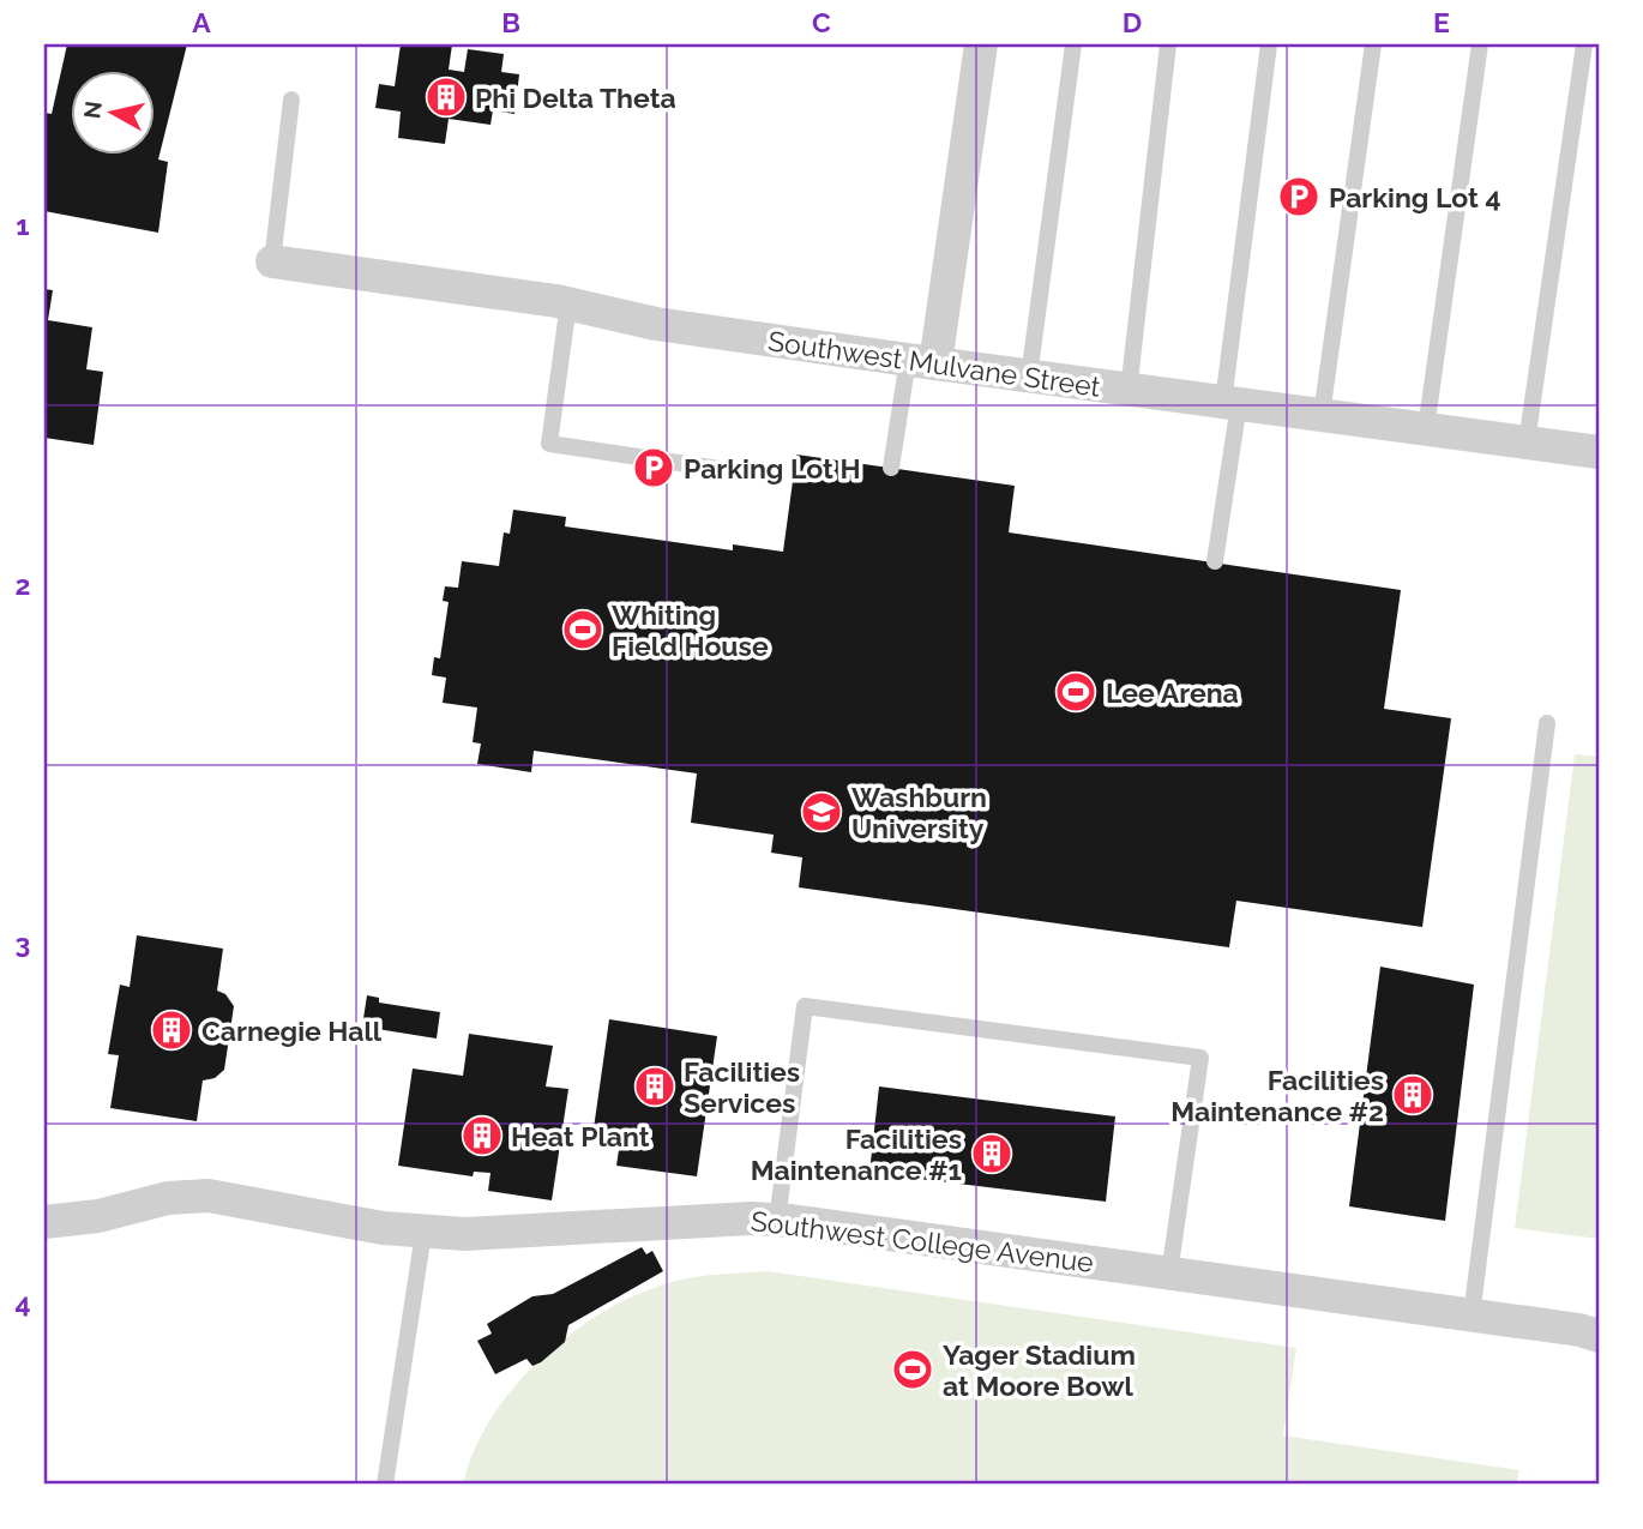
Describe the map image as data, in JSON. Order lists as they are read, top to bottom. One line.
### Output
{"streets":{"street":["Southwest Mulvane Street","Southwest College Avenue"]},"places":{"building":["Phi Delta Theta","Carnegie Hall","Facilities Services","Facilities Maintenance #2","Heat Plant","Facilities Maintenance #1"],"parking":["Parking Lot 4","Parking Lot H"],"sports":["Whiting Field House","Lee Arena","Yager Stadium at Moore Bowl"],"school or university":["Washburn University"]},"north":"left","grid":{"columns":["A","B","C","D","E"],"rows":["1","2","3","4"]}}
